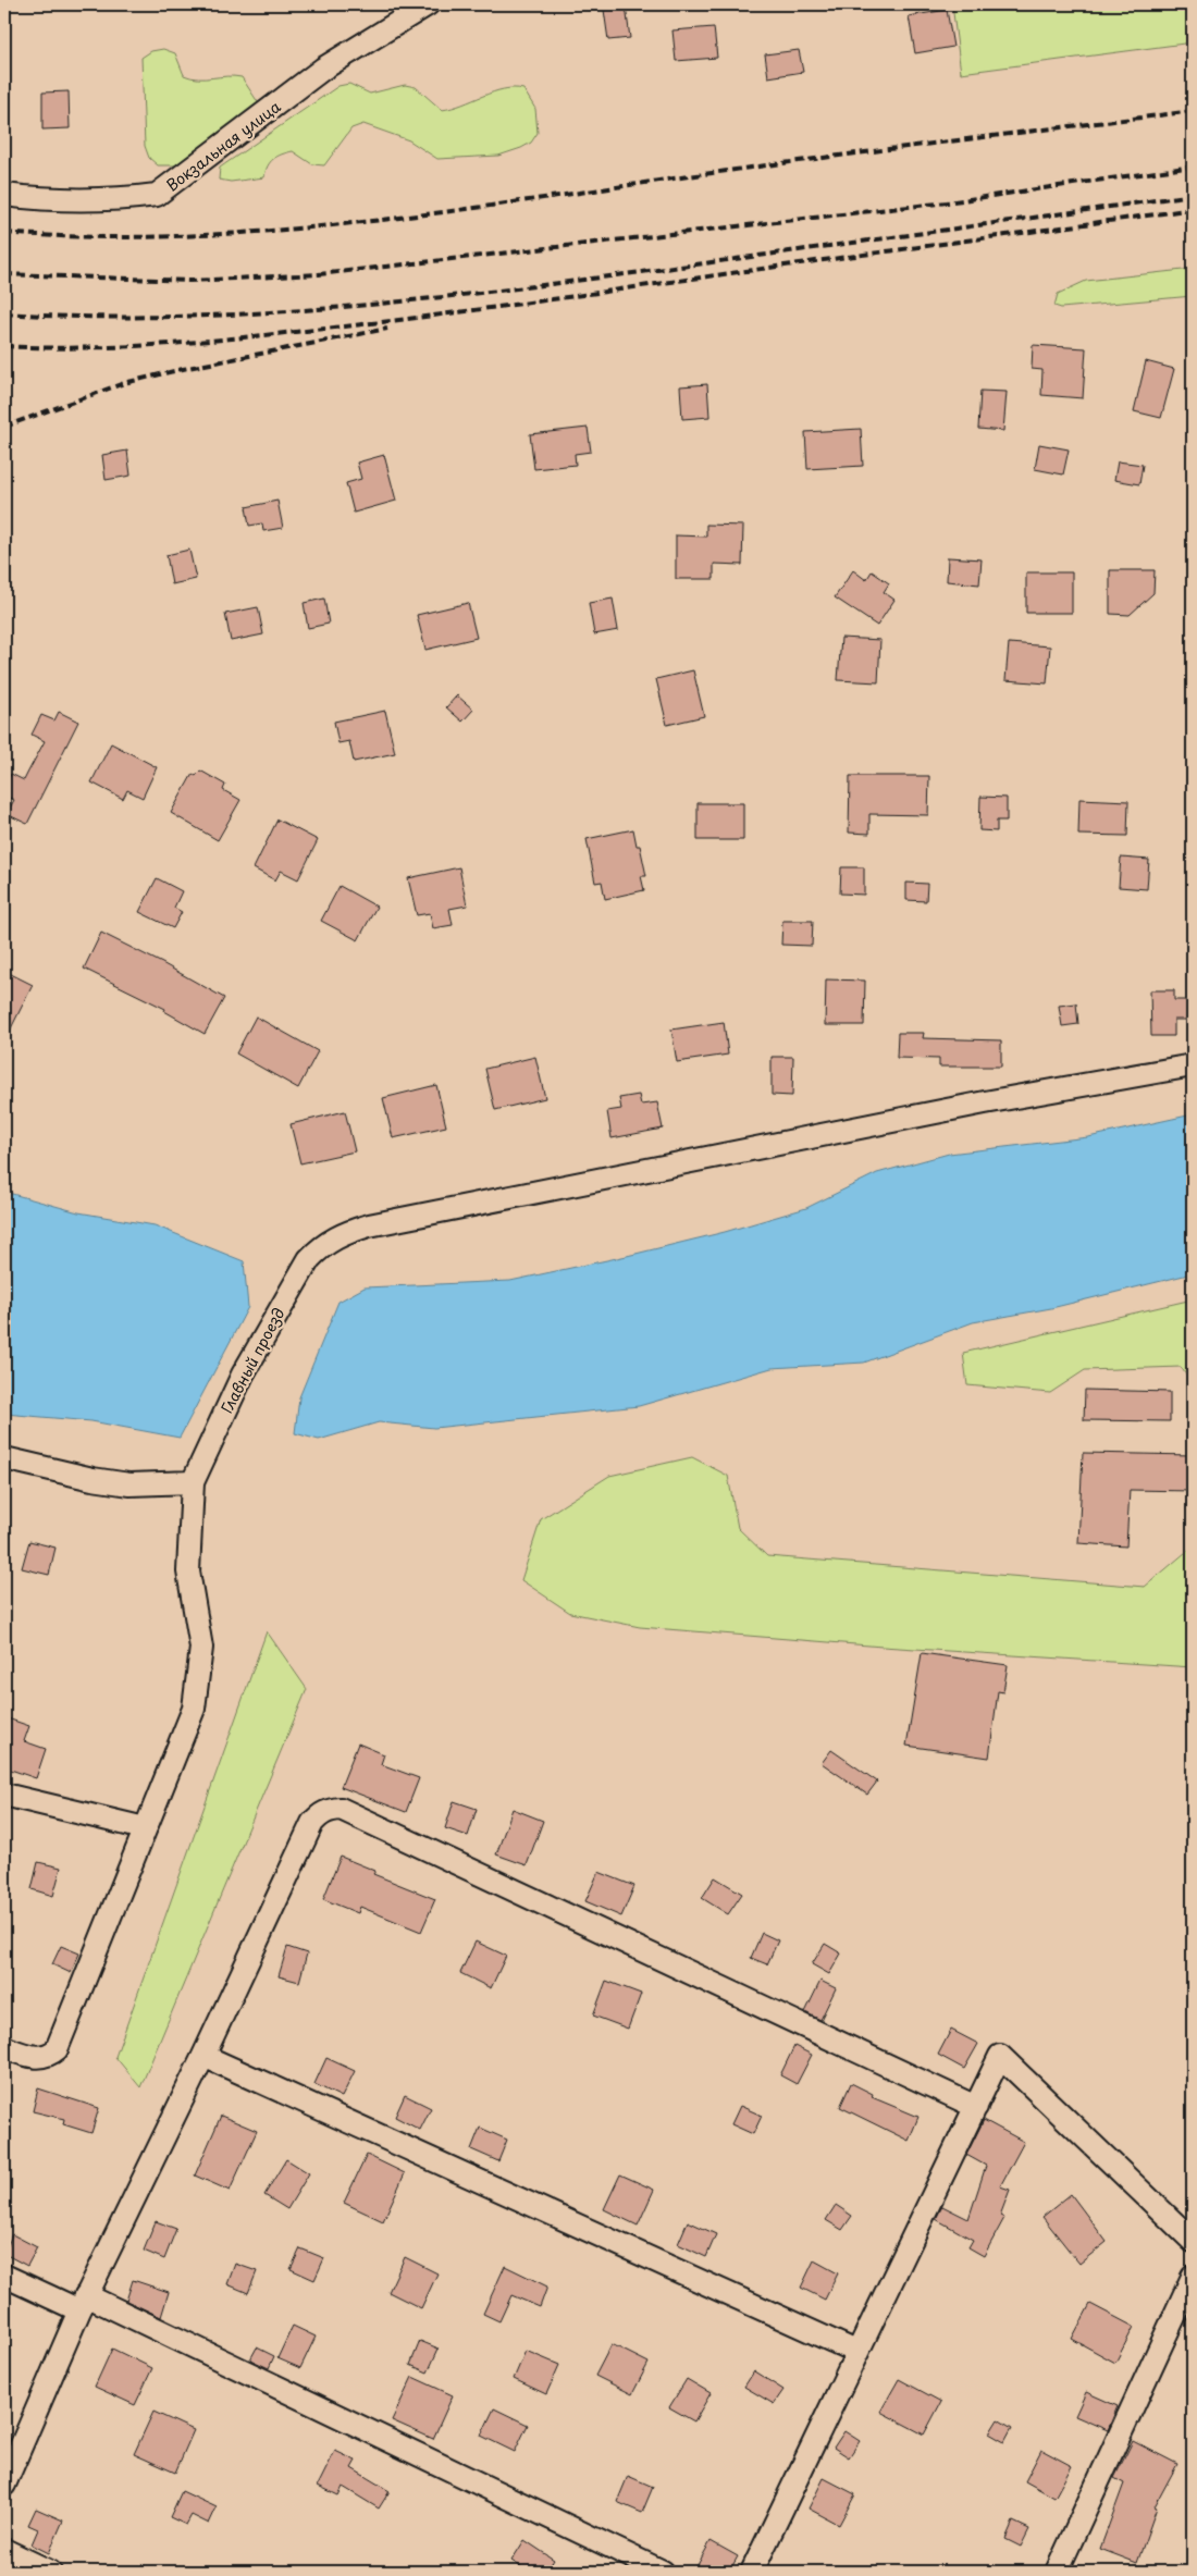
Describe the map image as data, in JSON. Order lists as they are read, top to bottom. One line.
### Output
{"streets":{"street":["Вокзальная улица","Главный проезд"]}}
